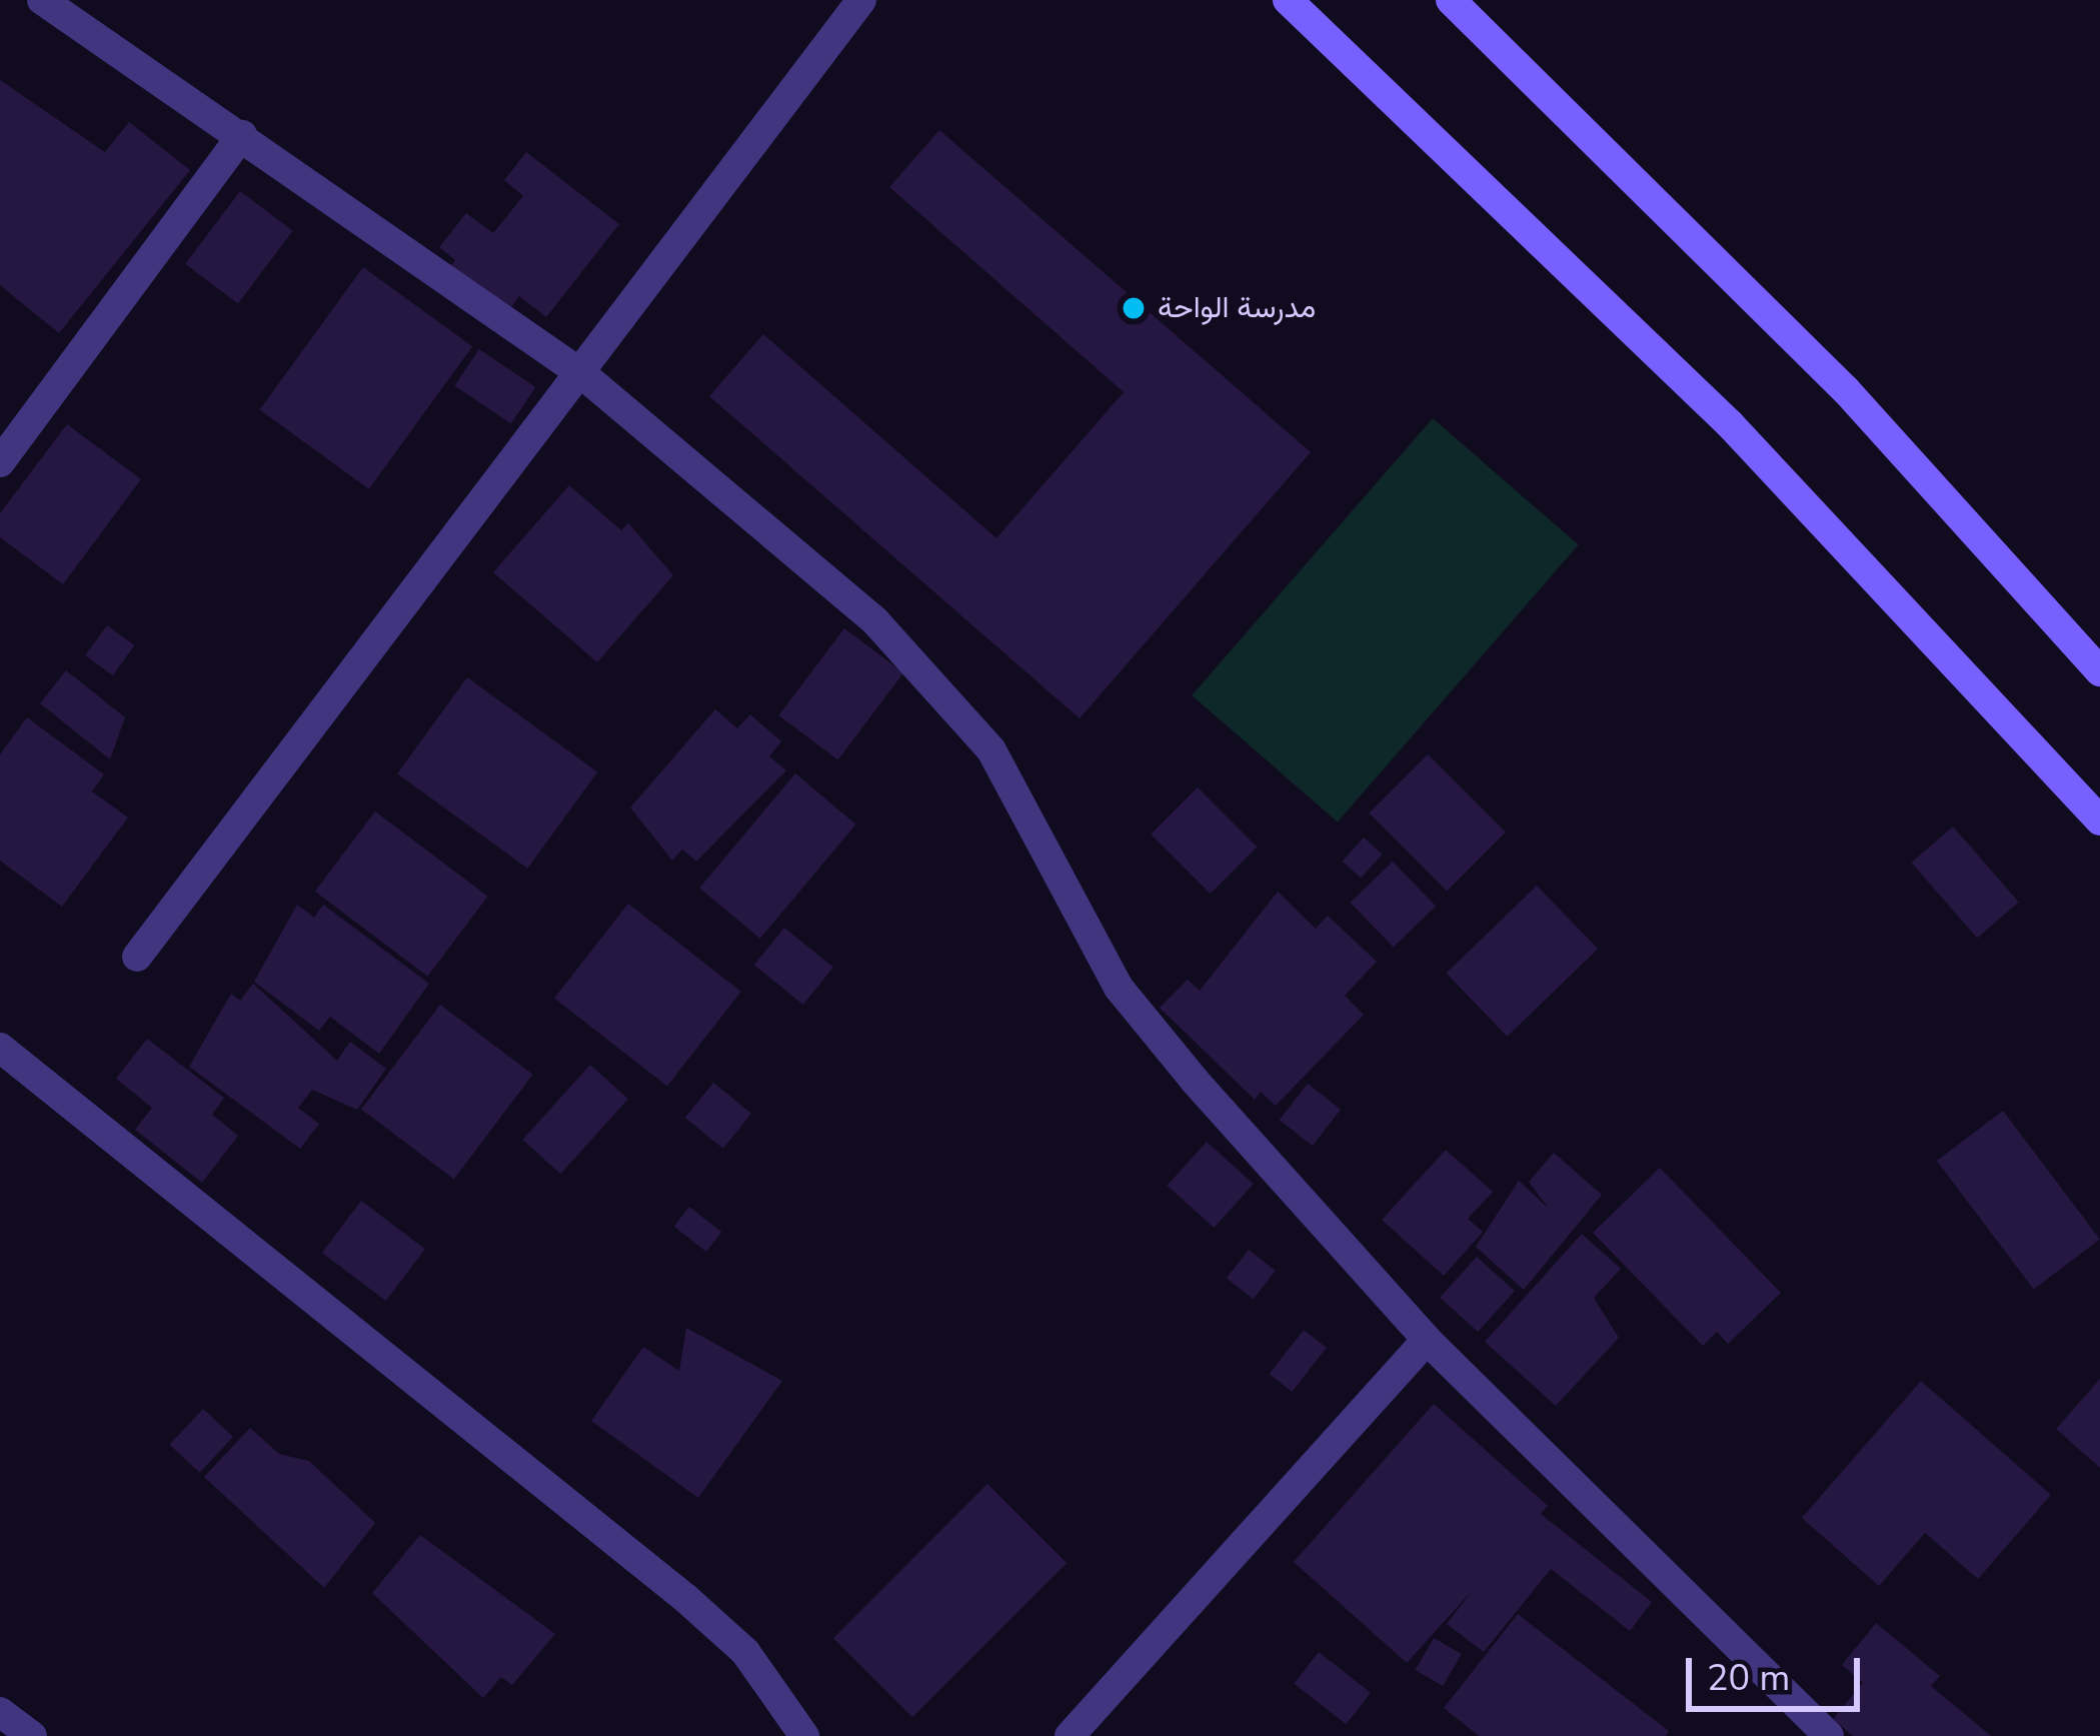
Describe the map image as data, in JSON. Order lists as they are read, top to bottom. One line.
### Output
{"places":["مدرسة الواحة"],"scale_bar":"20 m"}
